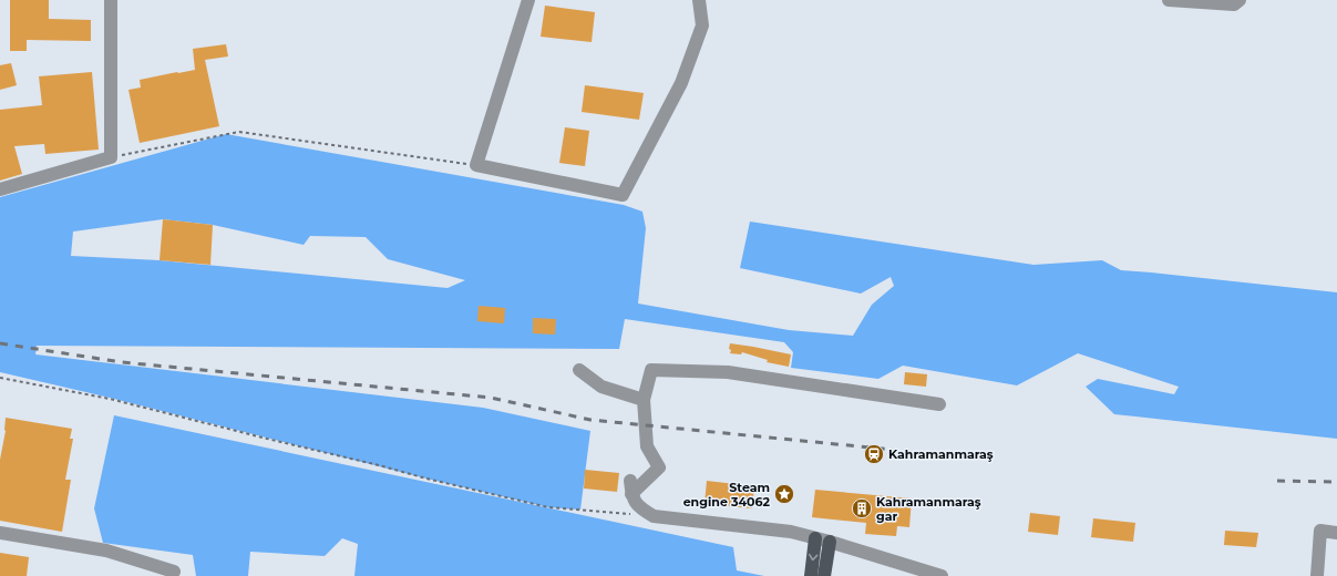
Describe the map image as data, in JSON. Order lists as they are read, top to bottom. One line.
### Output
{"places":{"station":["Kahramanmaraş"],"place":["Steam engine 34062"],"building":["Kahramanmaraş gar"]}}
